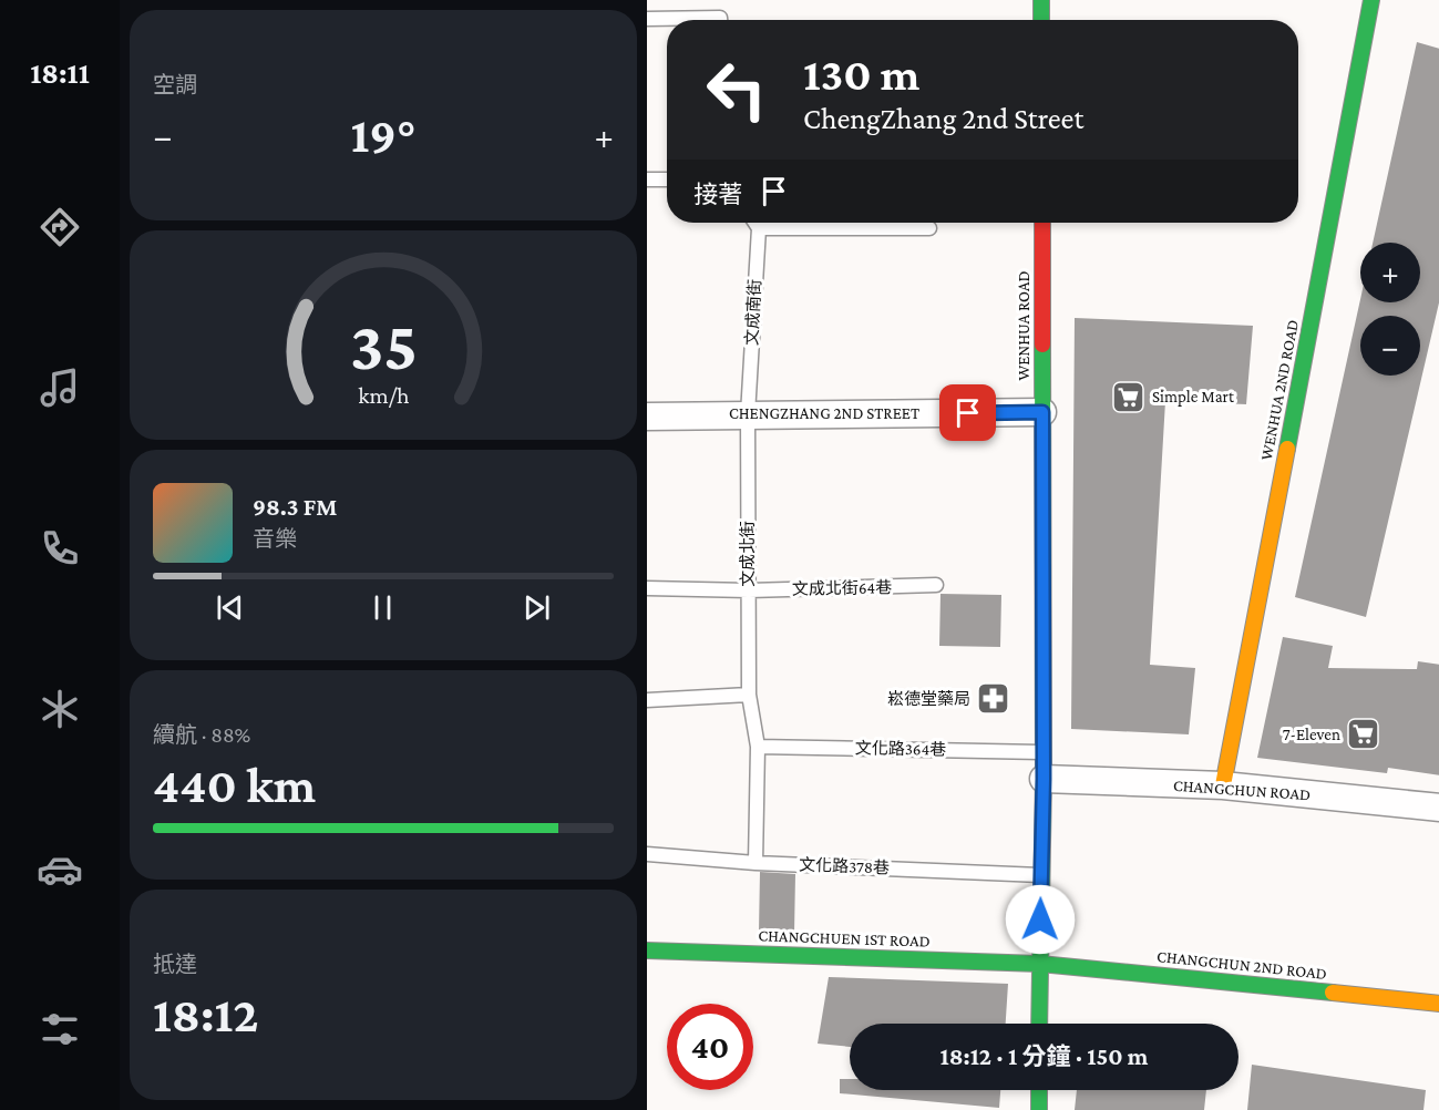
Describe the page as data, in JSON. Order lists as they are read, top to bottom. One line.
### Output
{"streets":{"street":["WENHUA ROAD","WENHUA 2ND ROAD","CHENGZHANG 2ND STREET","CHANGCHUN ROAD","CHANGCHUEN 1ST ROAD","CHANGCHUN 2ND ROAD"],"lane":["文成南街","文成北街","文成北街64巷","文化路364巷","文化路378巷"]},"crossings":[["文成南街","CHENGZHANG 2ND STREET"],["文成南街","文成北街"],["WENHUA ROAD","CHENGZHANG 2ND STREET"],["WENHUA ROAD","文化路364巷"],["WENHUA ROAD","CHANGCHUN ROAD"],["WENHUA ROAD","文化路378巷"],["WENHUA ROAD","CHANGCHUEN 1ST ROAD"],["WENHUA ROAD","CHANGCHUN 2ND ROAD"],["WENHUA 2ND ROAD","CHANGCHUN ROAD"],["CHENGZHANG 2ND STREET","文成北街"],["文成北街","文成北街64巷"],["文成北街","文化路364巷"],["文成北街","文化路378巷"],["文化路364巷","CHANGCHUN ROAD"],["CHANGCHUEN 1ST ROAD","CHANGCHUN 2ND ROAD"]],"places":{"supermarket":["Simple Mart","7-Eleven"],"pharmacy":["崧德堂藥局"]},"page":{"tabs":"18:11","tile":["空調",["續航 · 88%","440 km"],["抵達","18:12"]],"turn":["130 m","ChengZhang 2nd Street"],"heat":["−","19°","+"],"then":"接著","map_buttons":["+","−"],"song":["98.3 FM","音樂"],"limit":"40","trip":"18:12 · 1 分鐘 · 150 m","gauge":["35","km/h"]}}
